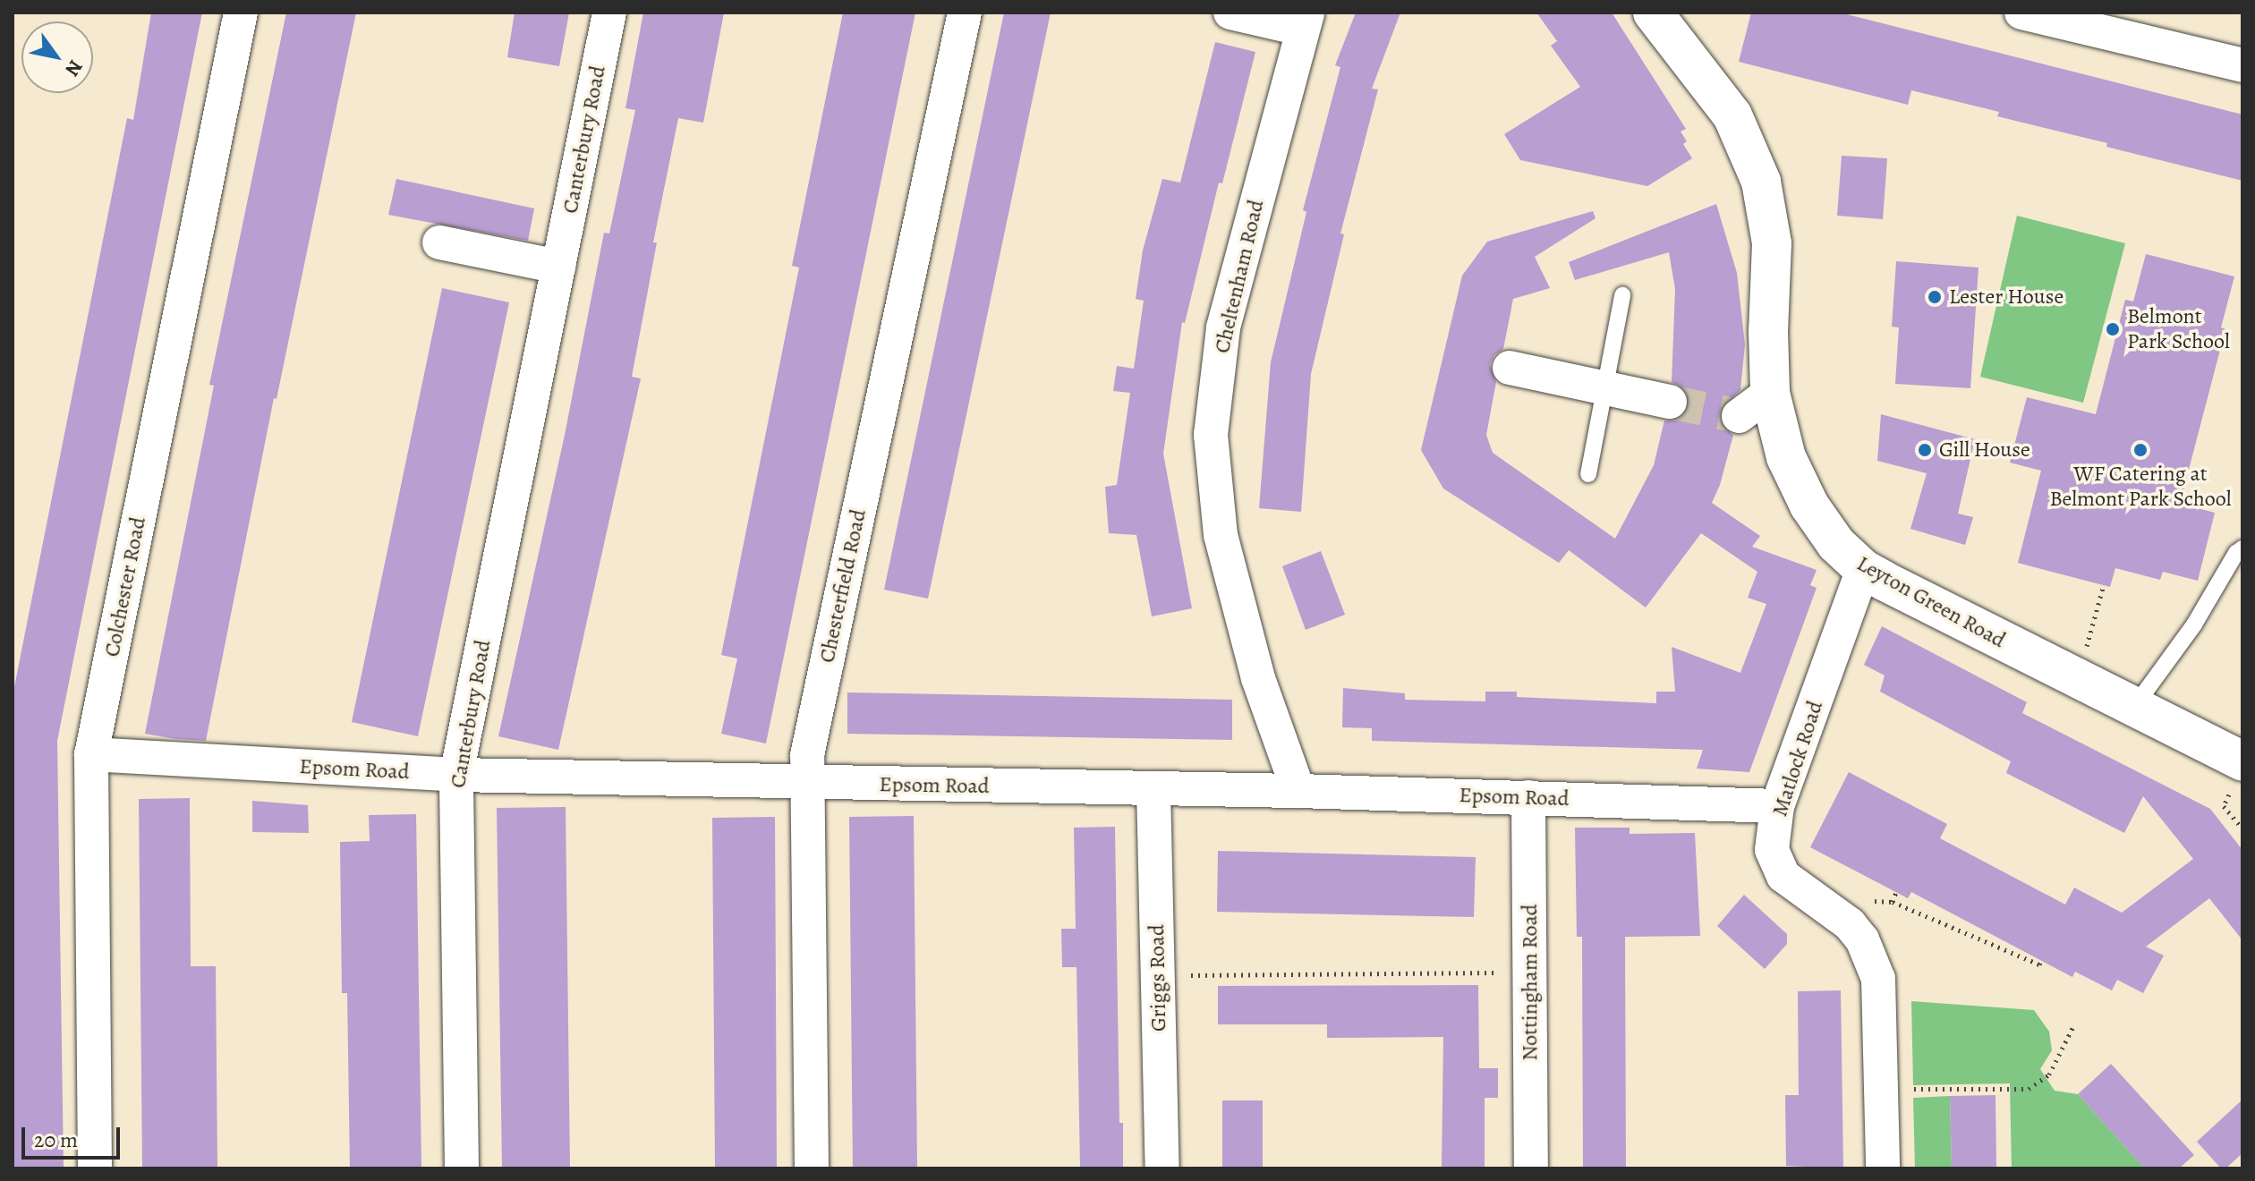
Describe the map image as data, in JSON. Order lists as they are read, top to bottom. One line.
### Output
{"streets":{"main road":["Leyton Green Road"],"street":["Canterbury Road","Cheltenham Road","Chesterfield Road","Colchester Road","Matlock Road","Epsom Road","Griggs Road","Nottingham Road"]},"crossings":[["Canterbury Road","Epsom Road"],["Cheltenham Road","Epsom Road"],["Chesterfield Road","Epsom Road"],["Colchester Road","Epsom Road"],["Leyton Green Road","Matlock Road"],["Matlock Road","Epsom Road"],["Epsom Road","Griggs Road"],["Epsom Road","Nottingham Road"]],"places":["Lester House","Belmont Park School","Gill House","WF Catering at Belmont Park School"],"scale_bar":"20 m","north":"bottom right"}
